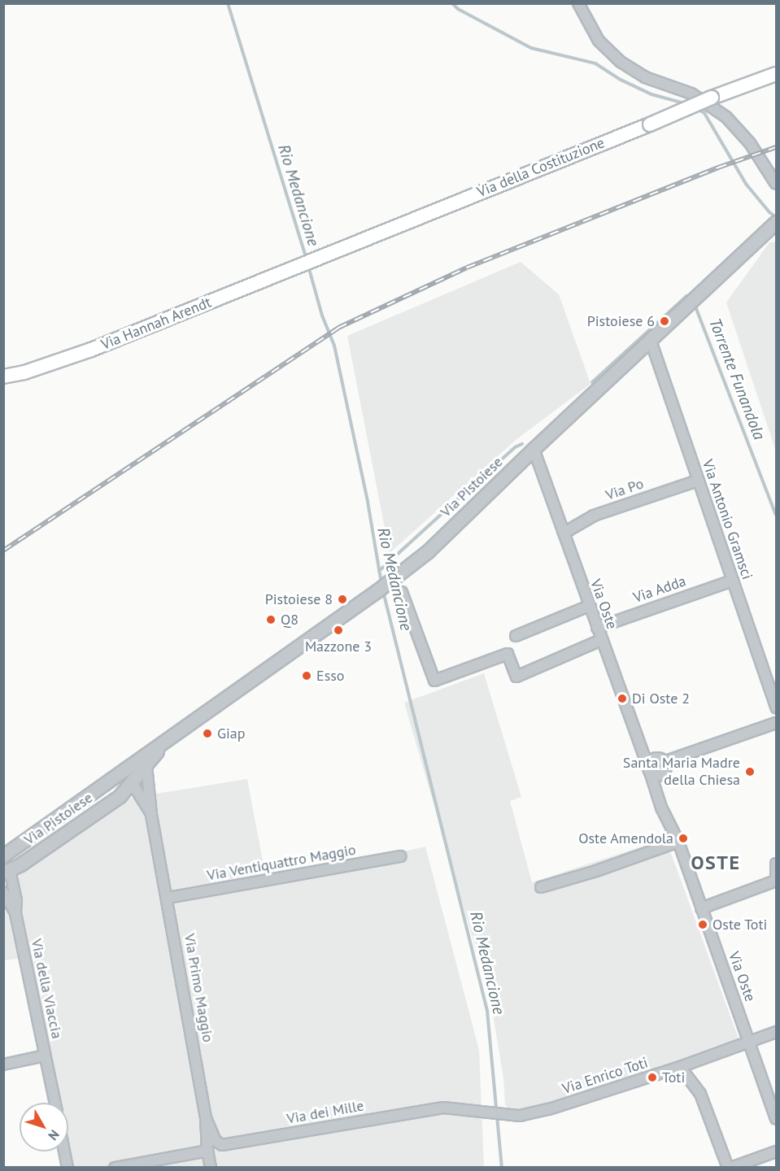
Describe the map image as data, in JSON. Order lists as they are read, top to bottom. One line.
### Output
{"streets":{"main road":["Via della Costituzione","Via Hannah Arendt"],"street":["Via Pistoiese","Via Po","Via Antonio Gramsci","Via Adda","Via Oste","Via Ventiquattro Maggio","Via Primo Maggio","Via della Viaccia","Via Enrico Toti","Via dei Mille"]},"crossings":[["Via della Costituzione","Via Hannah Arendt"],["Via Pistoiese","Via Antonio Gramsci"],["Via Pistoiese","Via Oste"],["Via Pistoiese","Via Primo Maggio"],["Via Pistoiese","Via della Viaccia"],["Via Po","Via Antonio Gramsci"],["Via Po","Via Oste"],["Via Antonio Gramsci","Via Adda"],["Via Adda","Via Oste"],["Via Oste","Via Enrico Toti"],["Via Ventiquattro Maggio","Via Primo Maggio"],["Via Primo Maggio","Via dei Mille"],["Via Enrico Toti","Via dei Mille"]],"districts":["OSTE"],"water":["Rio Medancione","Torrente Funandola"],"places":["Pistoiese 6","Pistoiese 8","Q8","Mazzone 3","Esso","Di Oste 2","Giap","Santa Maria Madre della Chiesa","Oste Amendola","Oste Toti","Toti"],"north":"bottom right"}
